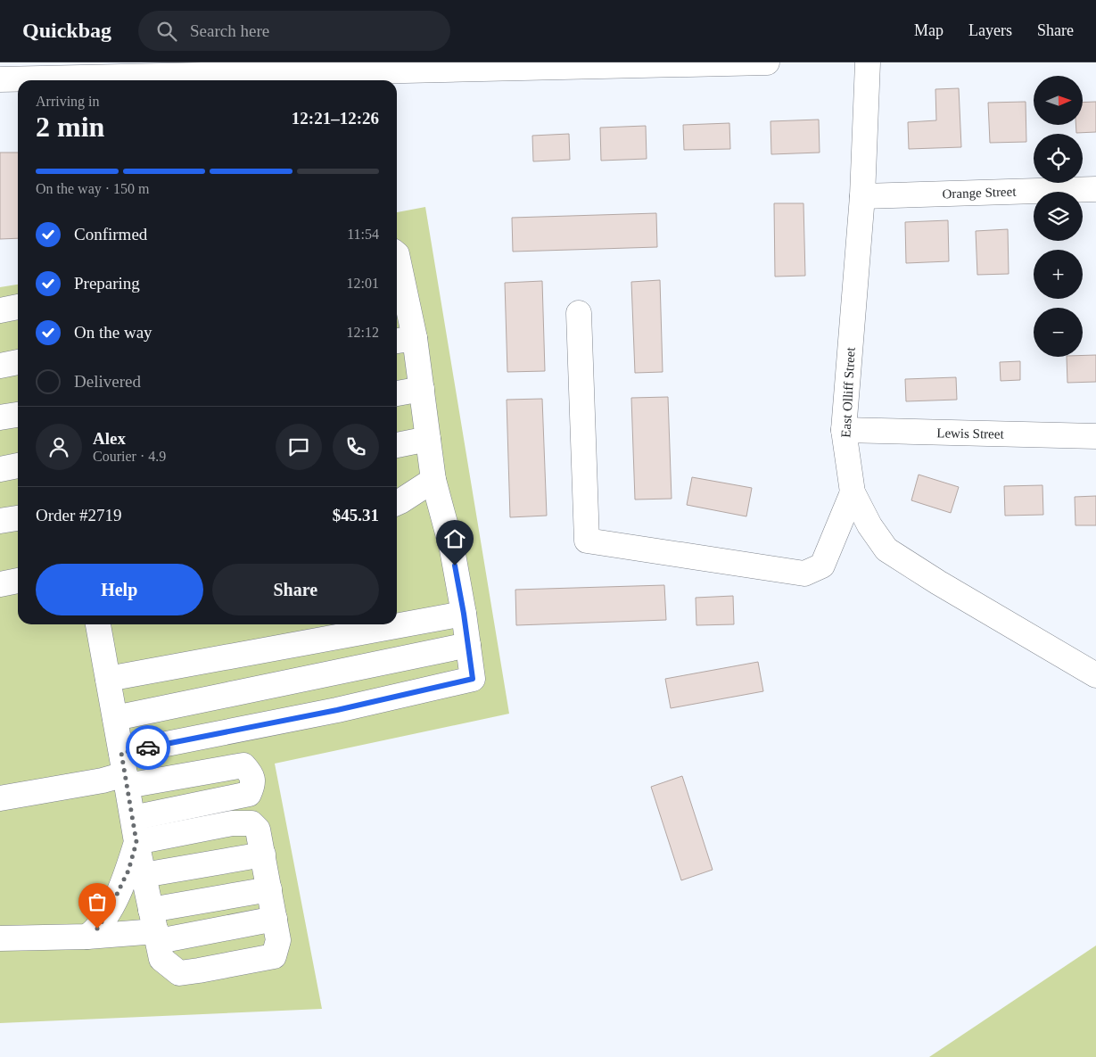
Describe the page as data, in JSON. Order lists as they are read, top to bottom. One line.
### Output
{"streets":{"street":["Orange Street","East Olliff Street","Lewis Street"]},"crossings":[["Orange Street","East Olliff Street"],["East Olliff Street","Lewis Street"]],"north":"right","page":{"header":"Quickbag","search":"Search here","nav":["Map","Layers","Share"],"map_buttons":["+","−"],"heading":["2 min","Arriving in","12:21–12:26"],"panel":["Alex","Courier · 4.9","Order #2719","$45.31"],"bar":"On the way · 150 m","list":[["Confirmed","11:54"],["Preparing","12:01"],["On the way","12:12"],"Delivered"],"buttons":["Help","Share"]}}
